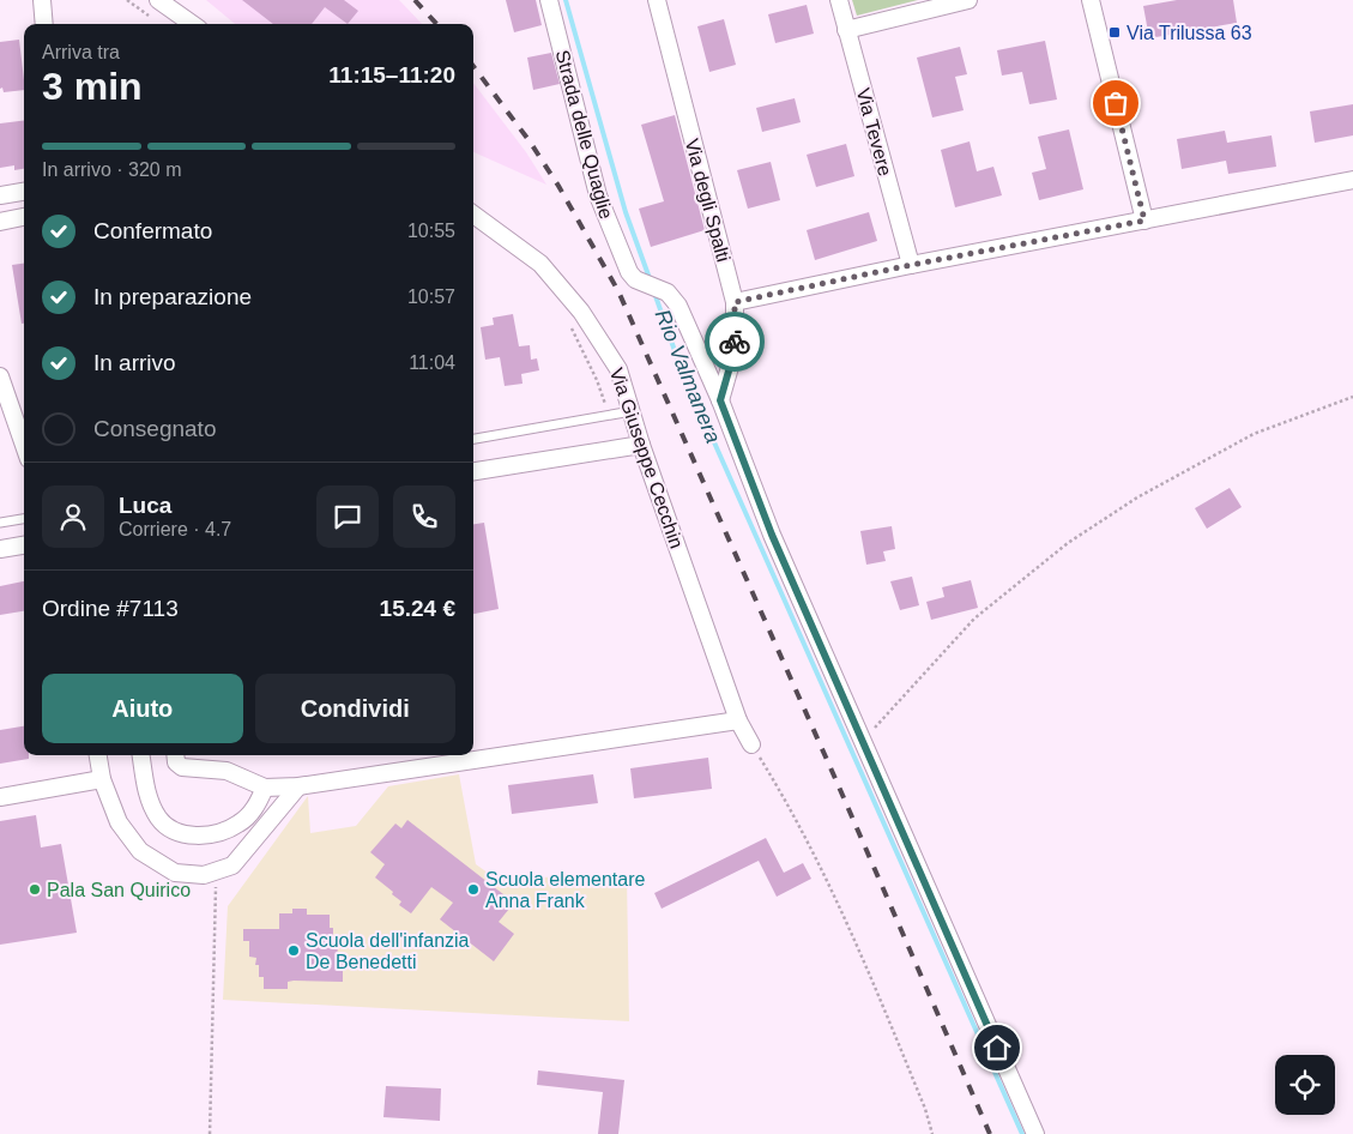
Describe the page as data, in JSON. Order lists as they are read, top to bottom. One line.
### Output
{"streets":{"street":["Via Tevere","Strada delle Quaglie","Via degli Spalti","Via Giuseppe Cecchin"]},"crossings":[["Strada delle Quaglie","Via degli Spalti"]],"water":["Rio Valmanera"],"places":{"transit":["Via Trilussa 63"],"other":["Pala San Quirico","Scuola elementare Anna Frank","Scuola dell'infanzia De Benedetti"]},"page":{"heading":["3 min","Arriva tra","11:15–11:20"],"panel":["Luca","Corriere · 4.7","Ordine #7113","15.24 €"],"bar":"In arrivo · 320 m","list":[["Confermato","10:55"],["In preparazione","10:57"],["In arrivo","11:04"],"Consegnato"],"buttons":["Aiuto","Condividi"]}}
